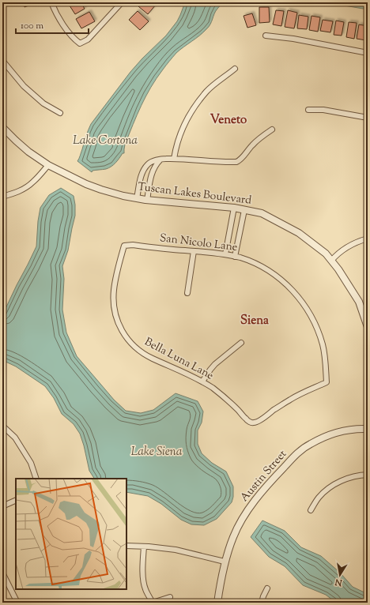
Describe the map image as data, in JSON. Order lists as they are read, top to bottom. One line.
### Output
{"streets":{"street":["Tuscan Lakes Boulevard","San Nicolo Lane","Bella Luna Lane","Austin Street"]},"crossings":[["San Nicolo Lane","Bella Luna Lane"]],"districts":["Veneto","Siena"],"water":["Lake Cortona","Lake Siena"],"scale_bar":"100 m","north":"bottom"}
